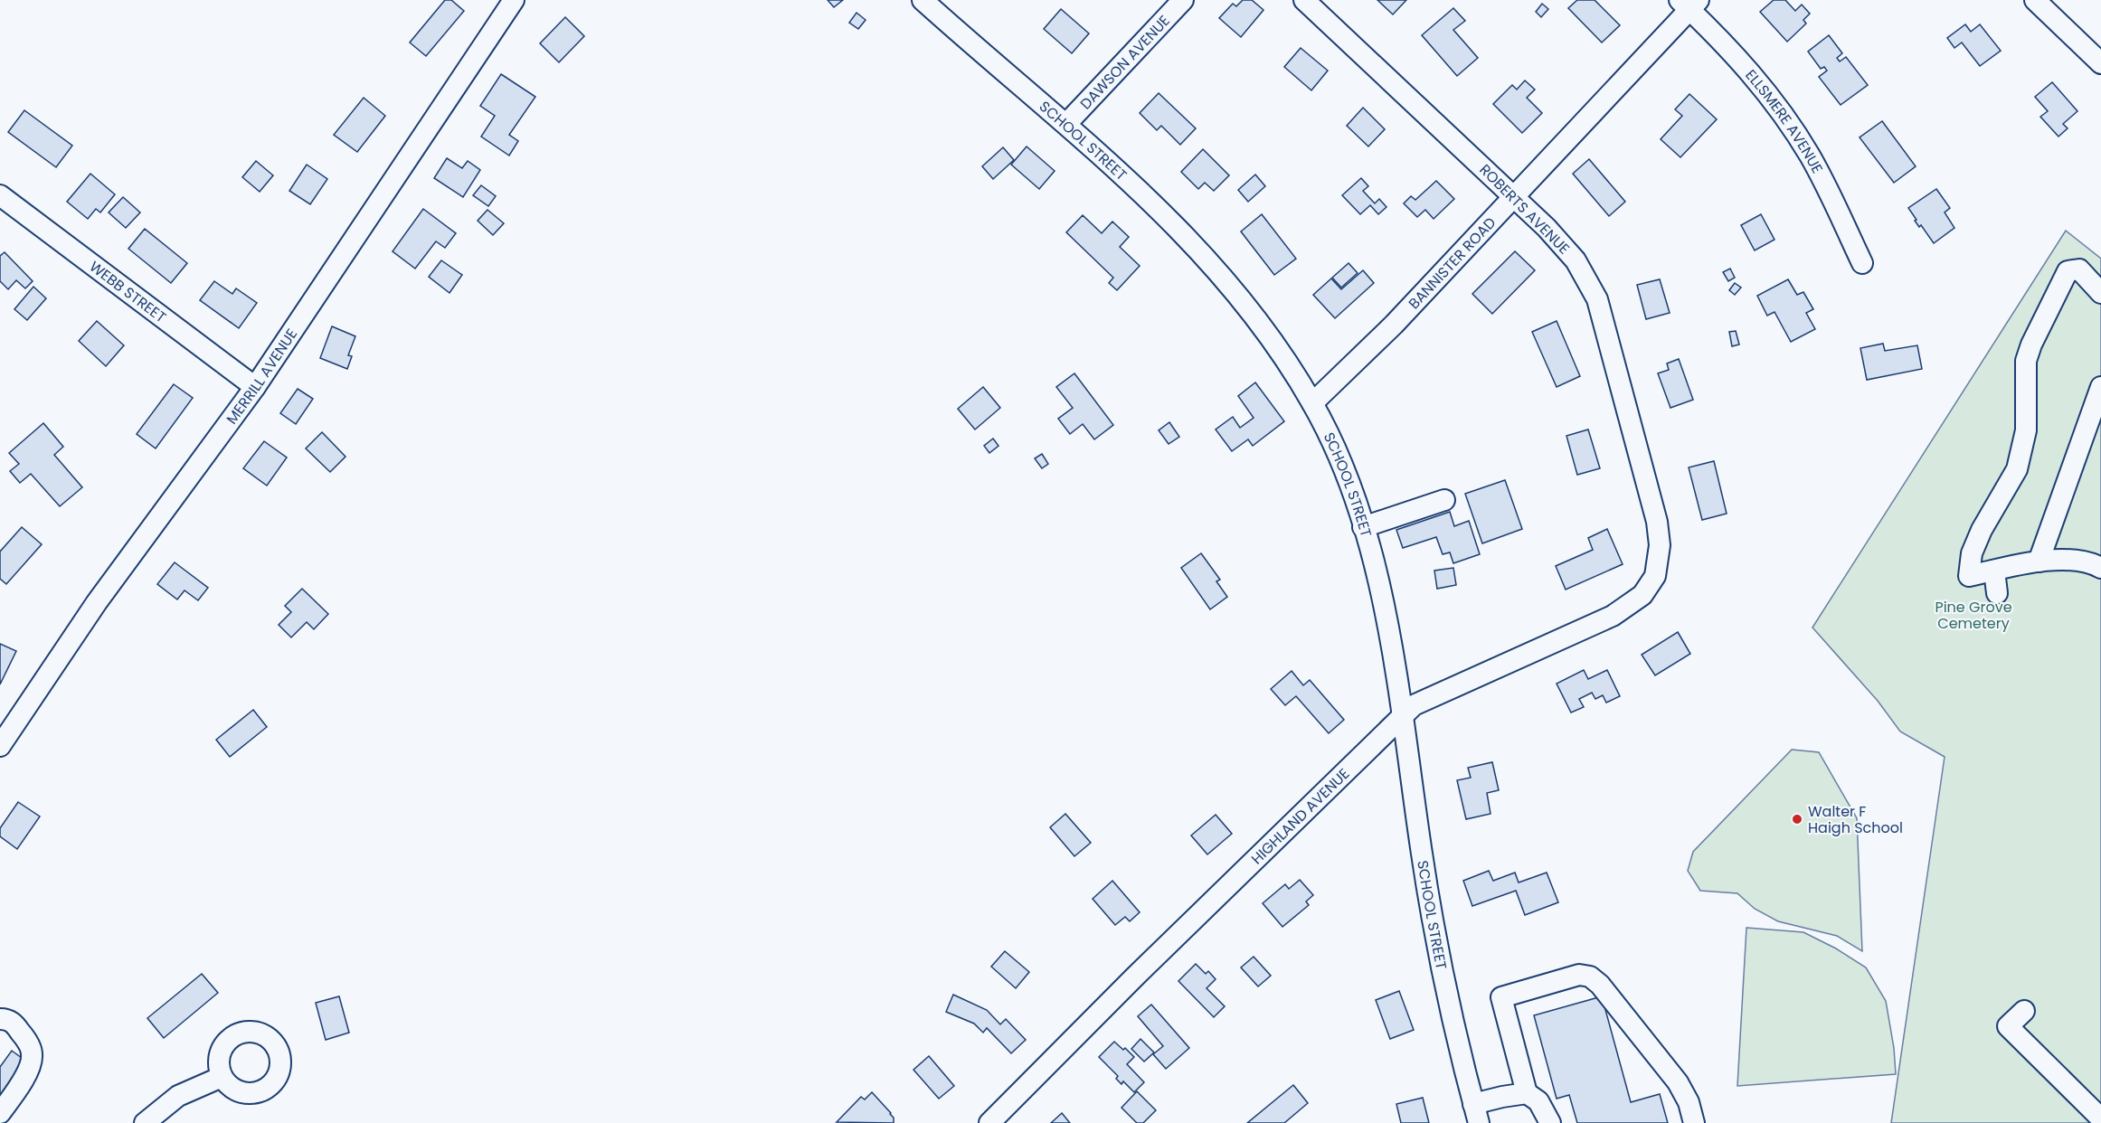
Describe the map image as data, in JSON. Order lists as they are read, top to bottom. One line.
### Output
{"streets":{"street":["DAWSON AVENUE","ELLSMERE AVENUE","SCHOOL STREET","ROBERTS AVENUE","BANNISTER ROAD","WEBB STREET","MERRILL AVENUE","HIGHLAND AVENUE"]},"crossings":[["DAWSON AVENUE","SCHOOL STREET"],["ELLSMERE AVENUE","BANNISTER ROAD"],["SCHOOL STREET","BANNISTER ROAD"],["SCHOOL STREET","HIGHLAND AVENUE"],["ROBERTS AVENUE","BANNISTER ROAD"],["ROBERTS AVENUE","HIGHLAND AVENUE"],["WEBB STREET","MERRILL AVENUE"]],"parks":["Pine Grove Cemetery"],"places":["Walter F Haigh School"]}
